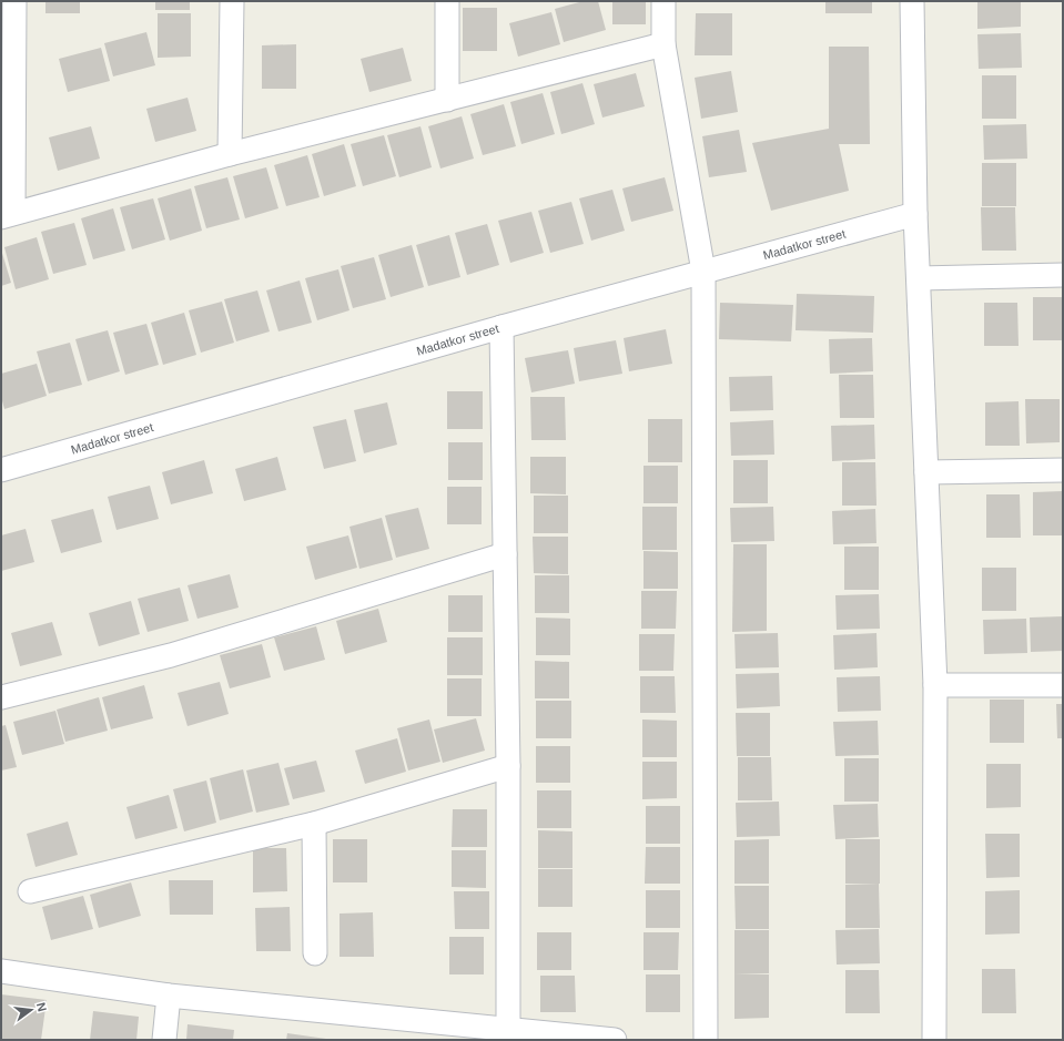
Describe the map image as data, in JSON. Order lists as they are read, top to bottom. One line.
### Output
{"streets":{"street":["Madatkor street"]},"north":"right"}
